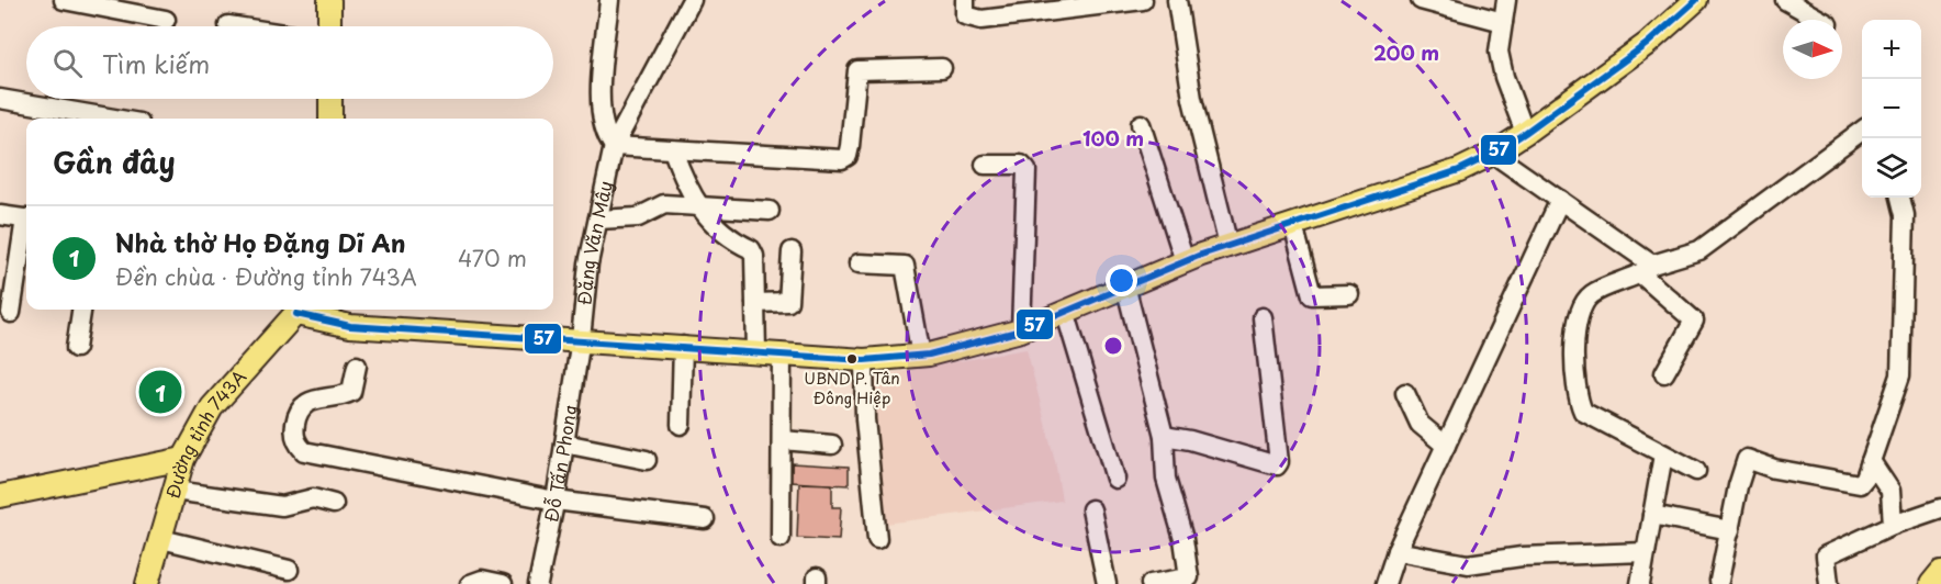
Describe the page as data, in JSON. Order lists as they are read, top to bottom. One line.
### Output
{"streets":{"main road":["Đường tỉnh 743A"],"street":["Đặng Văn Mây","Đỗ Tấn Phong"]},"crossings":[["Đặng Văn Mây","Đỗ Tấn Phong"]],"places":["UBND P. Tân Đông Hiệp"],"lines":["transit line 57"],"north":"right","page":{"map_buttons":["+","−"],"search":"Tìm kiếm","heading":"Gần đây","list":[{"mark":"1","name":"Nhà thờ Họ Đặng Dĩ An","note":"Đền chùa · Đường tỉnh 743A","value":"470 m"}],"pins":"1"},"rings":["200 m","100 m"]}
